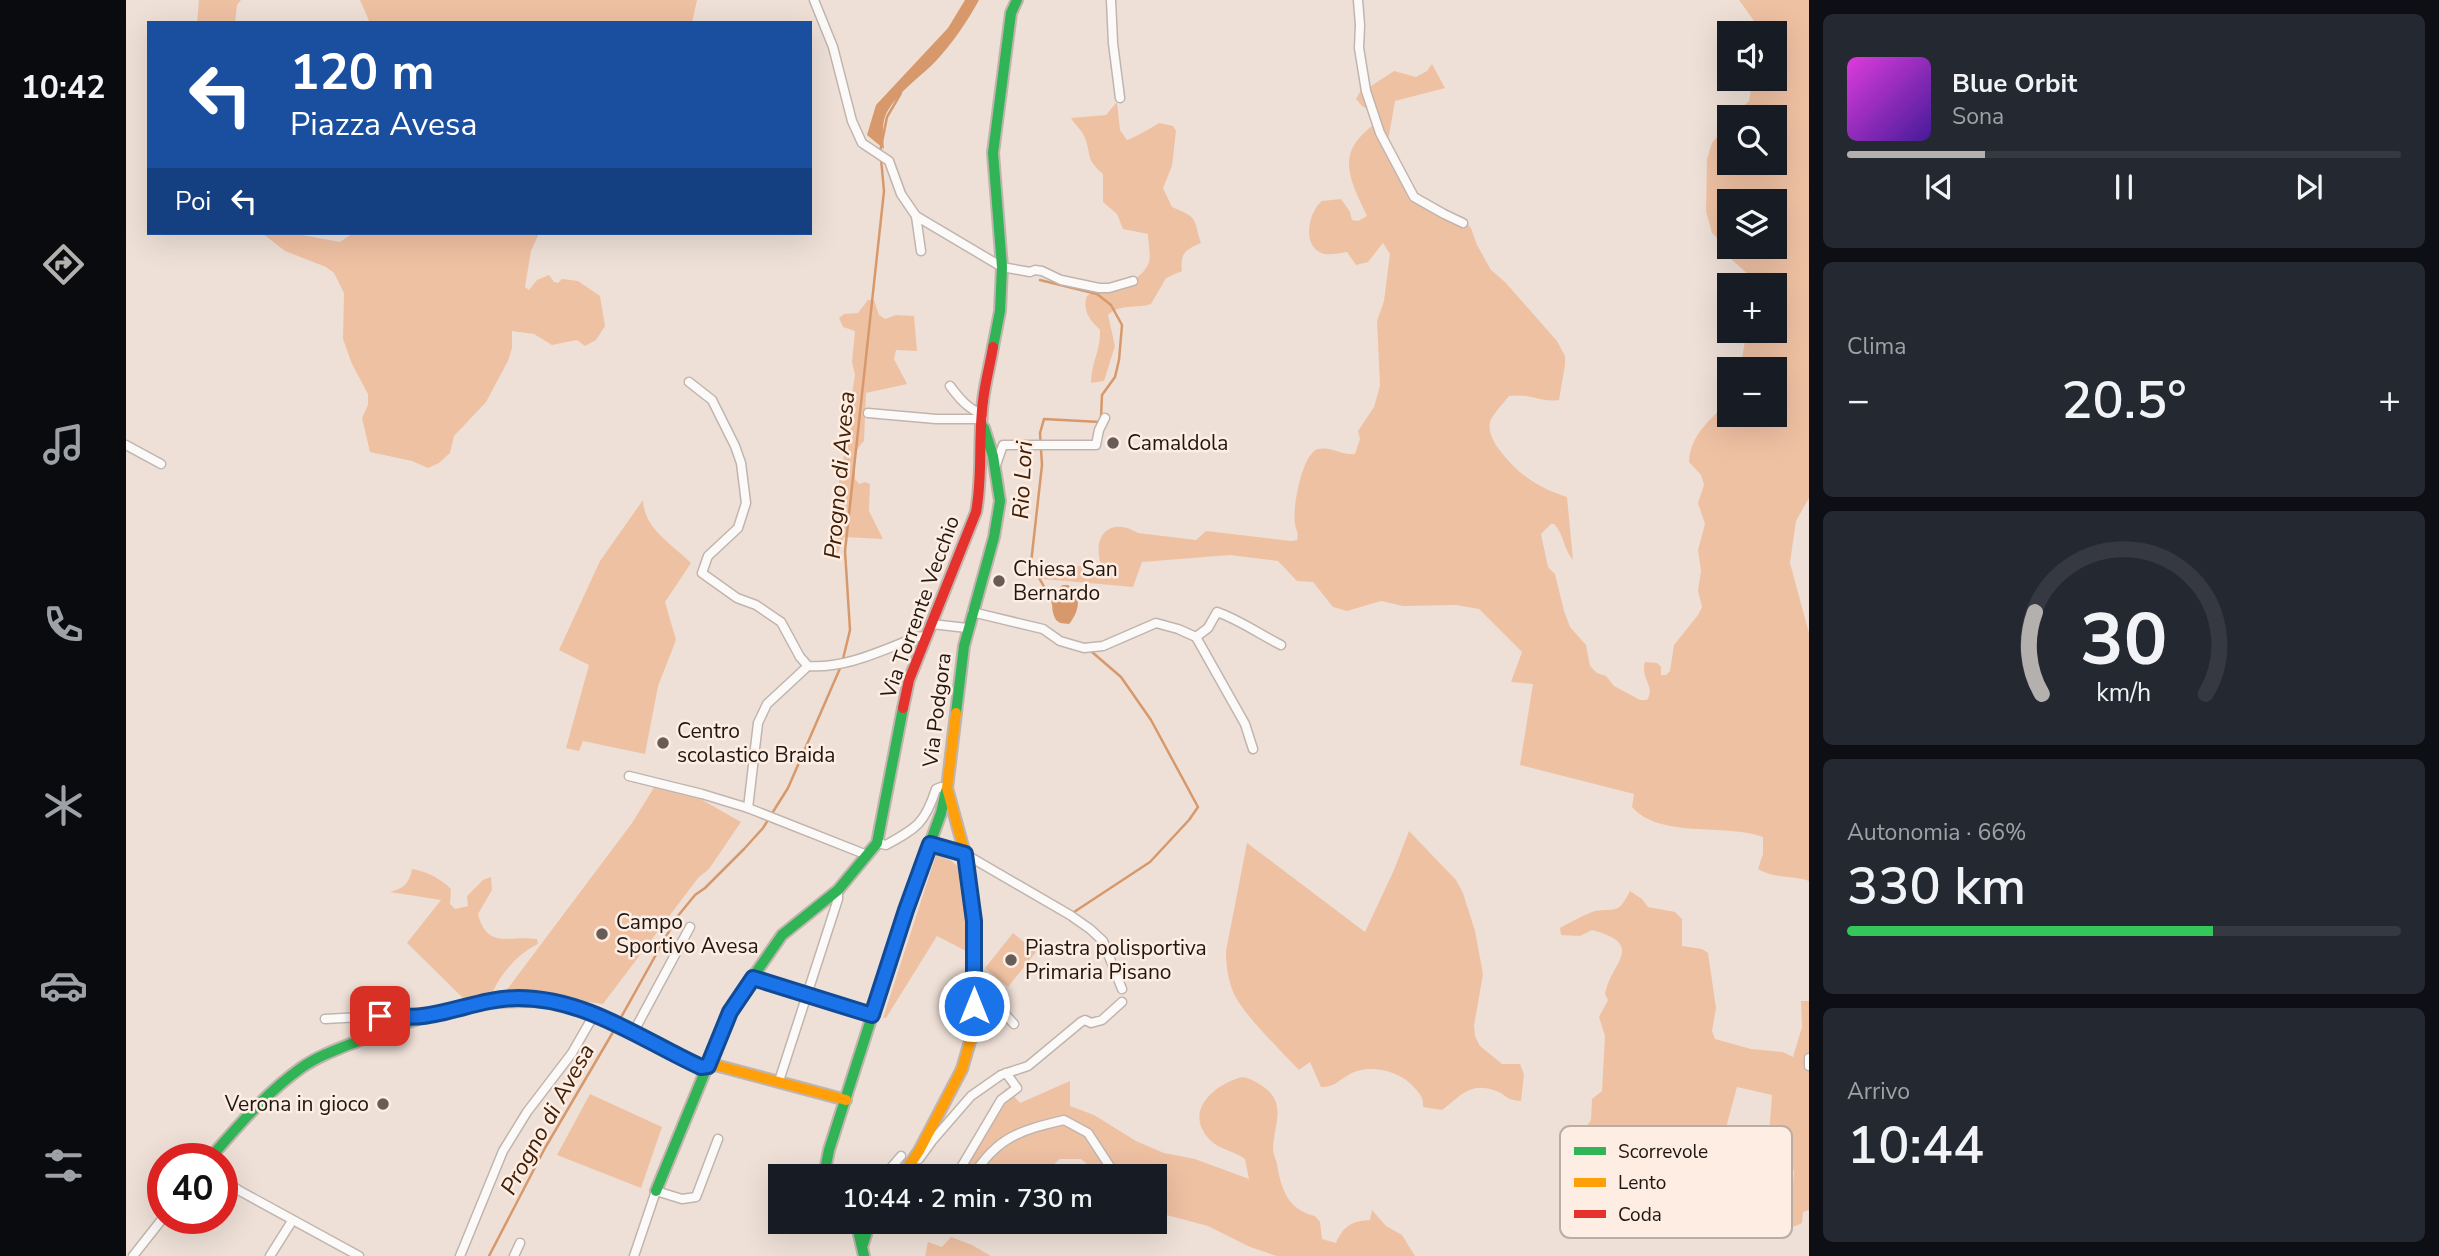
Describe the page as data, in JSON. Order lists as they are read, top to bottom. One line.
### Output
{"streets":{"street":["Via Torrente Vecchio","Via Podgora"]},"crossings":[["Via Torrente Vecchio","Via Podgora"]],"water":["Progno di Avesa","Rio Lori"],"places":["Camaldola","Chiesa San Bernardo","Centro scolastico Braida","Campo Sportivo Avesa","Piastra polisportiva Primaria Pisano","Verona in gioco"],"legend":["Scorrevole","Lento","Coda"],"page":{"tabs":"10:42","map_buttons":["+","−"],"turn":["120 m","Piazza Avesa"],"song":["Blue Orbit","Sona"],"then":"Poi","tile":["Clima",["Autonomia · 66%","330 km"],["Arrivo","10:44"]],"heat":["−","20.5°","+"],"limit":"40","trip":"10:44 · 2 min · 730 m","gauge":["30","km/h"]}}
